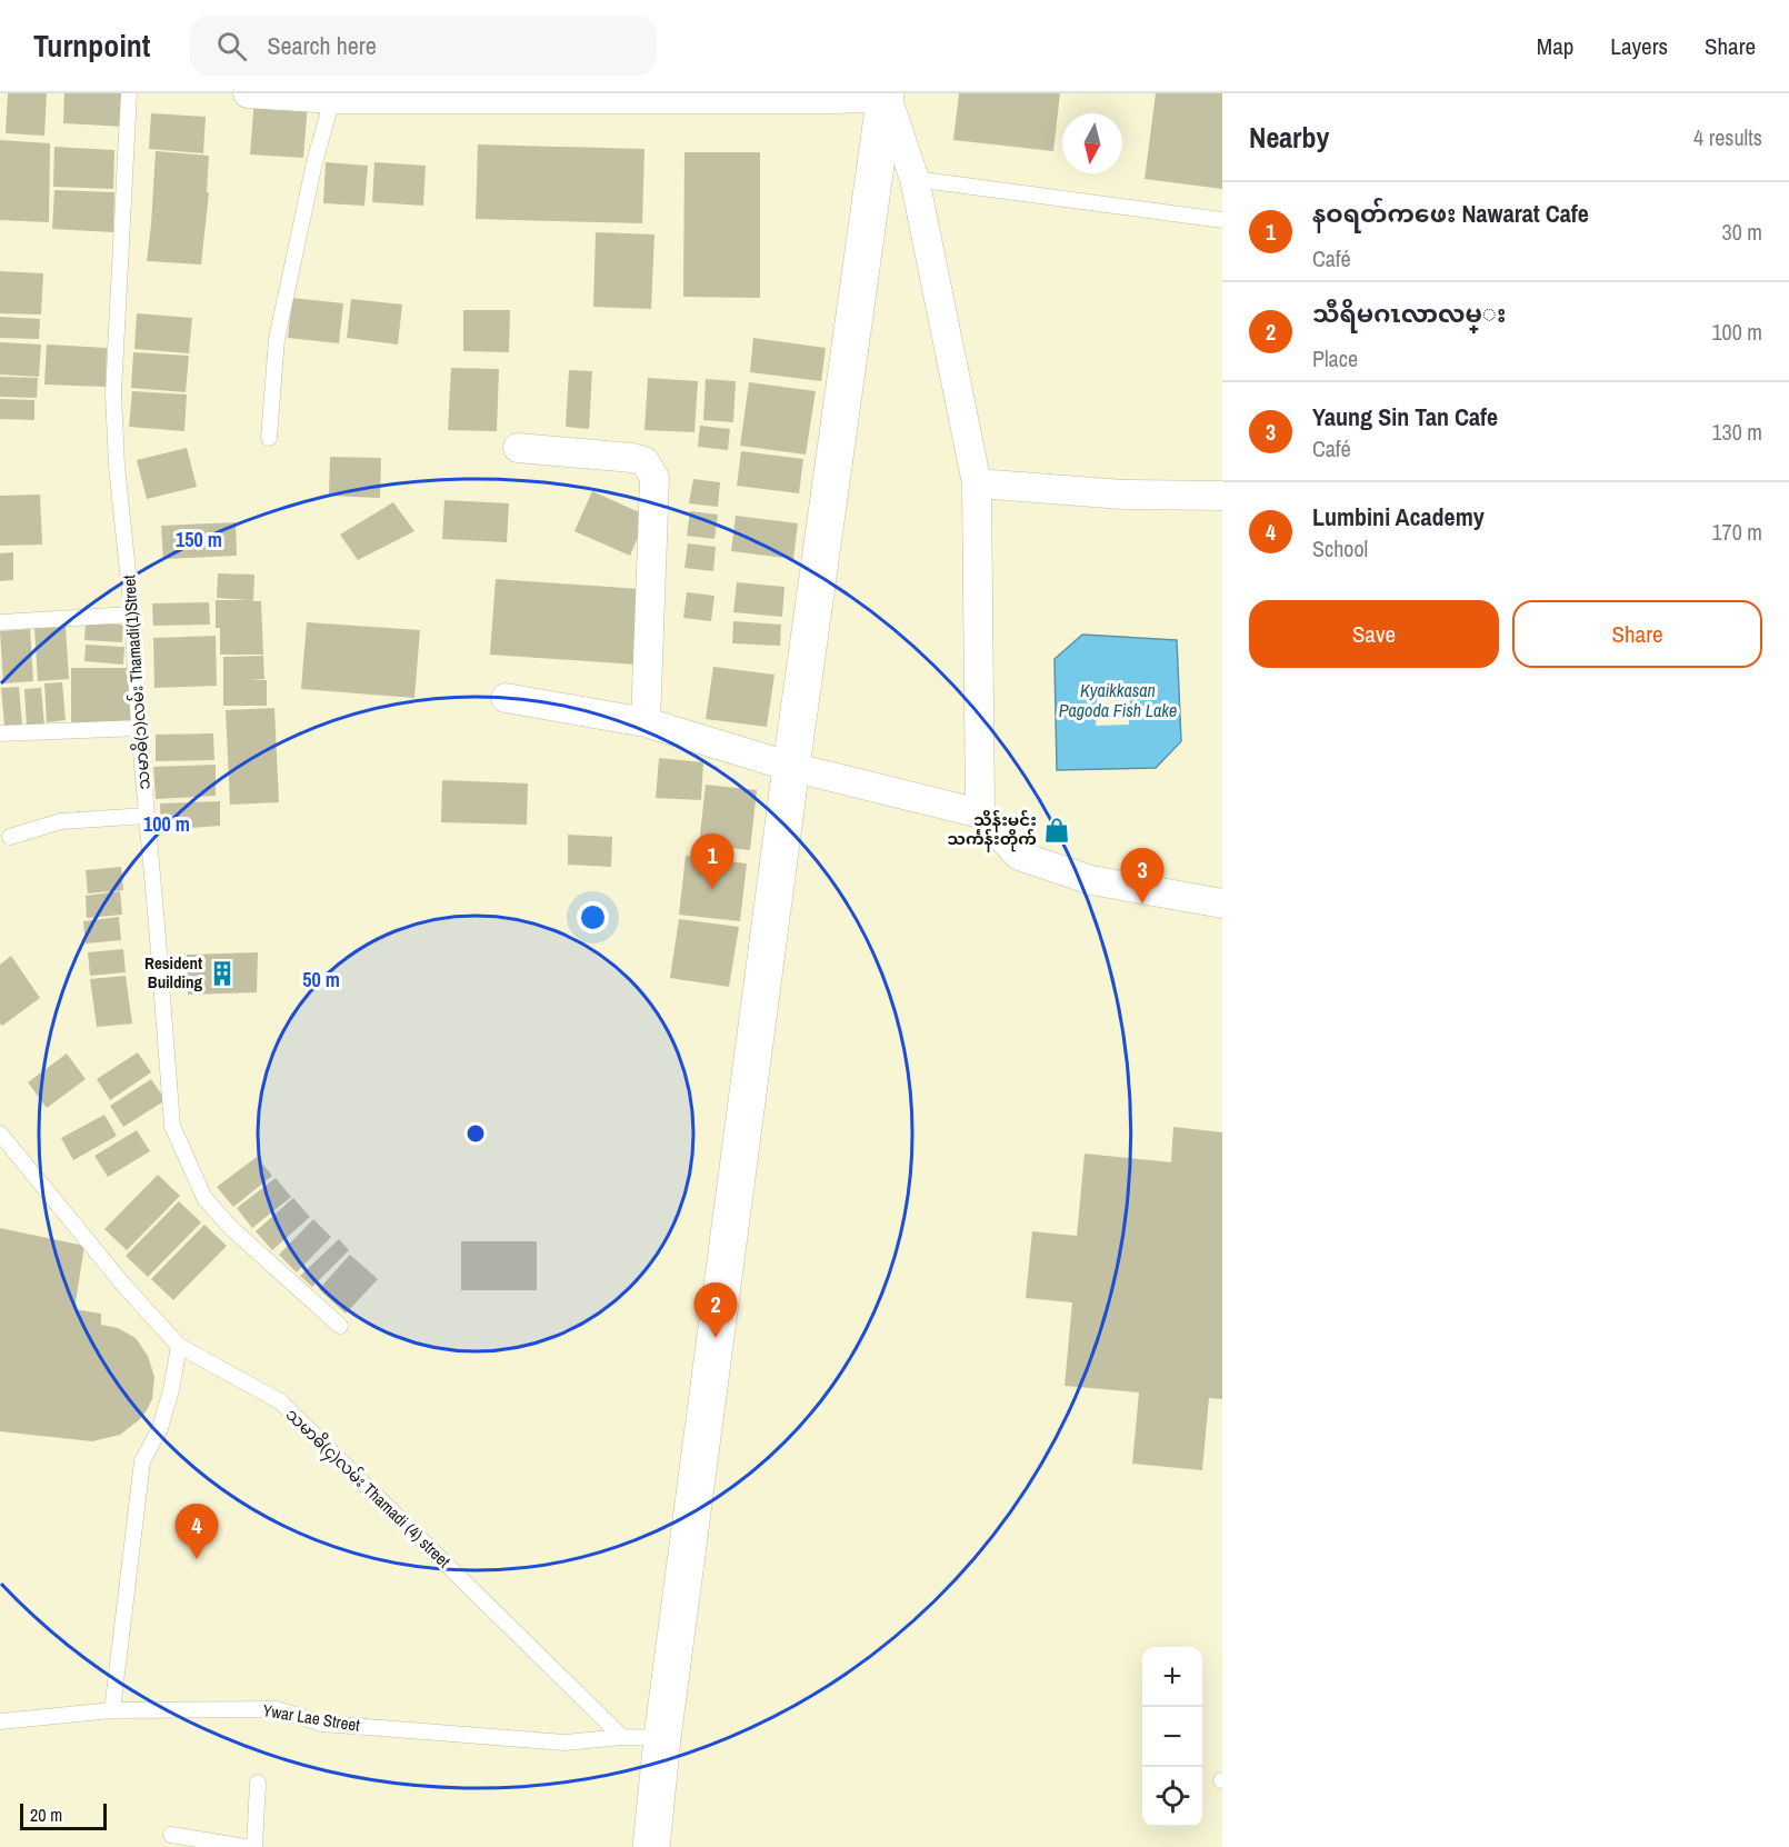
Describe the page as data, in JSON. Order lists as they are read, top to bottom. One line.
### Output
{"streets":{"lane":["သမာဓိ(၁)လမ်း Thamadi(1)Street","သမာဓိ(၄)လမ်း Thamadi (4) street","Ywar Lae Street"]},"crossings":[["သမာဓိ(၄)လမ်း Thamadi (4) street","Ywar Lae Street"]],"water":["Kyaikkasan Pagoda Fish Lake"],"places":{"shop":["သိန်းမင်း သင်္ကန်းတိုက်"],"building":["Resident Building"]},"scale_bar":"20 m","north":"bottom","page":{"header":"Turnpoint","search":"Search here","nav":["Map","Layers","Share"],"heading":["Nearby","4 results"],"list":[{"mark":"1","name":"နဝရတ်ကဖေး Nawarat Cafe","note":"Café","value":"30 m"},{"mark":"2","name":"သီရိမဂၤလာလမ္‌း","note":"Place","value":"100 m"},{"mark":"3","name":"Yaung Sin Tan Cafe","note":"Café","value":"130 m"},{"mark":"4","name":"Lumbini Academy","note":"School","value":"170 m"}],"buttons":["Save","Share"],"pins":["1","3","2","4"],"map_buttons":["+","−"],"scale":"20 m"},"rings":["150 m","100 m","50 m"]}
